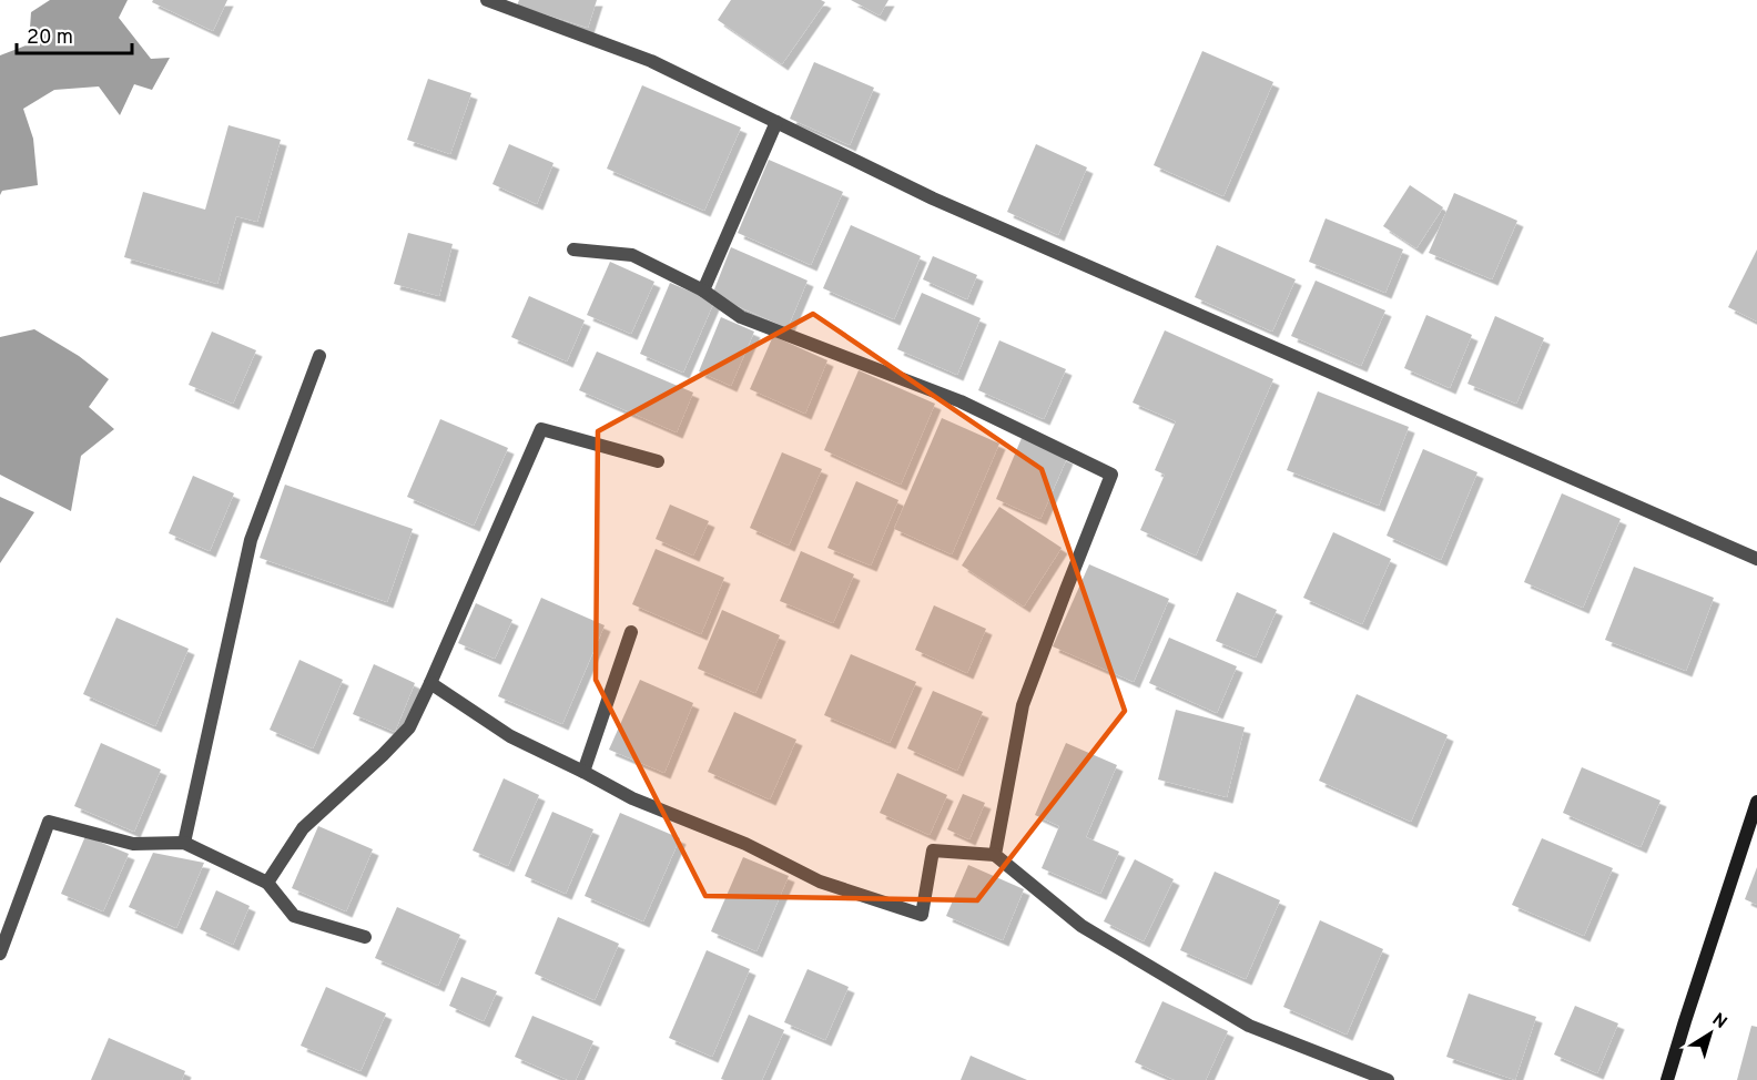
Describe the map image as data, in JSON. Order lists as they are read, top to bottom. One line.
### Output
{"scale_bar":"20 m","north":"top right"}
